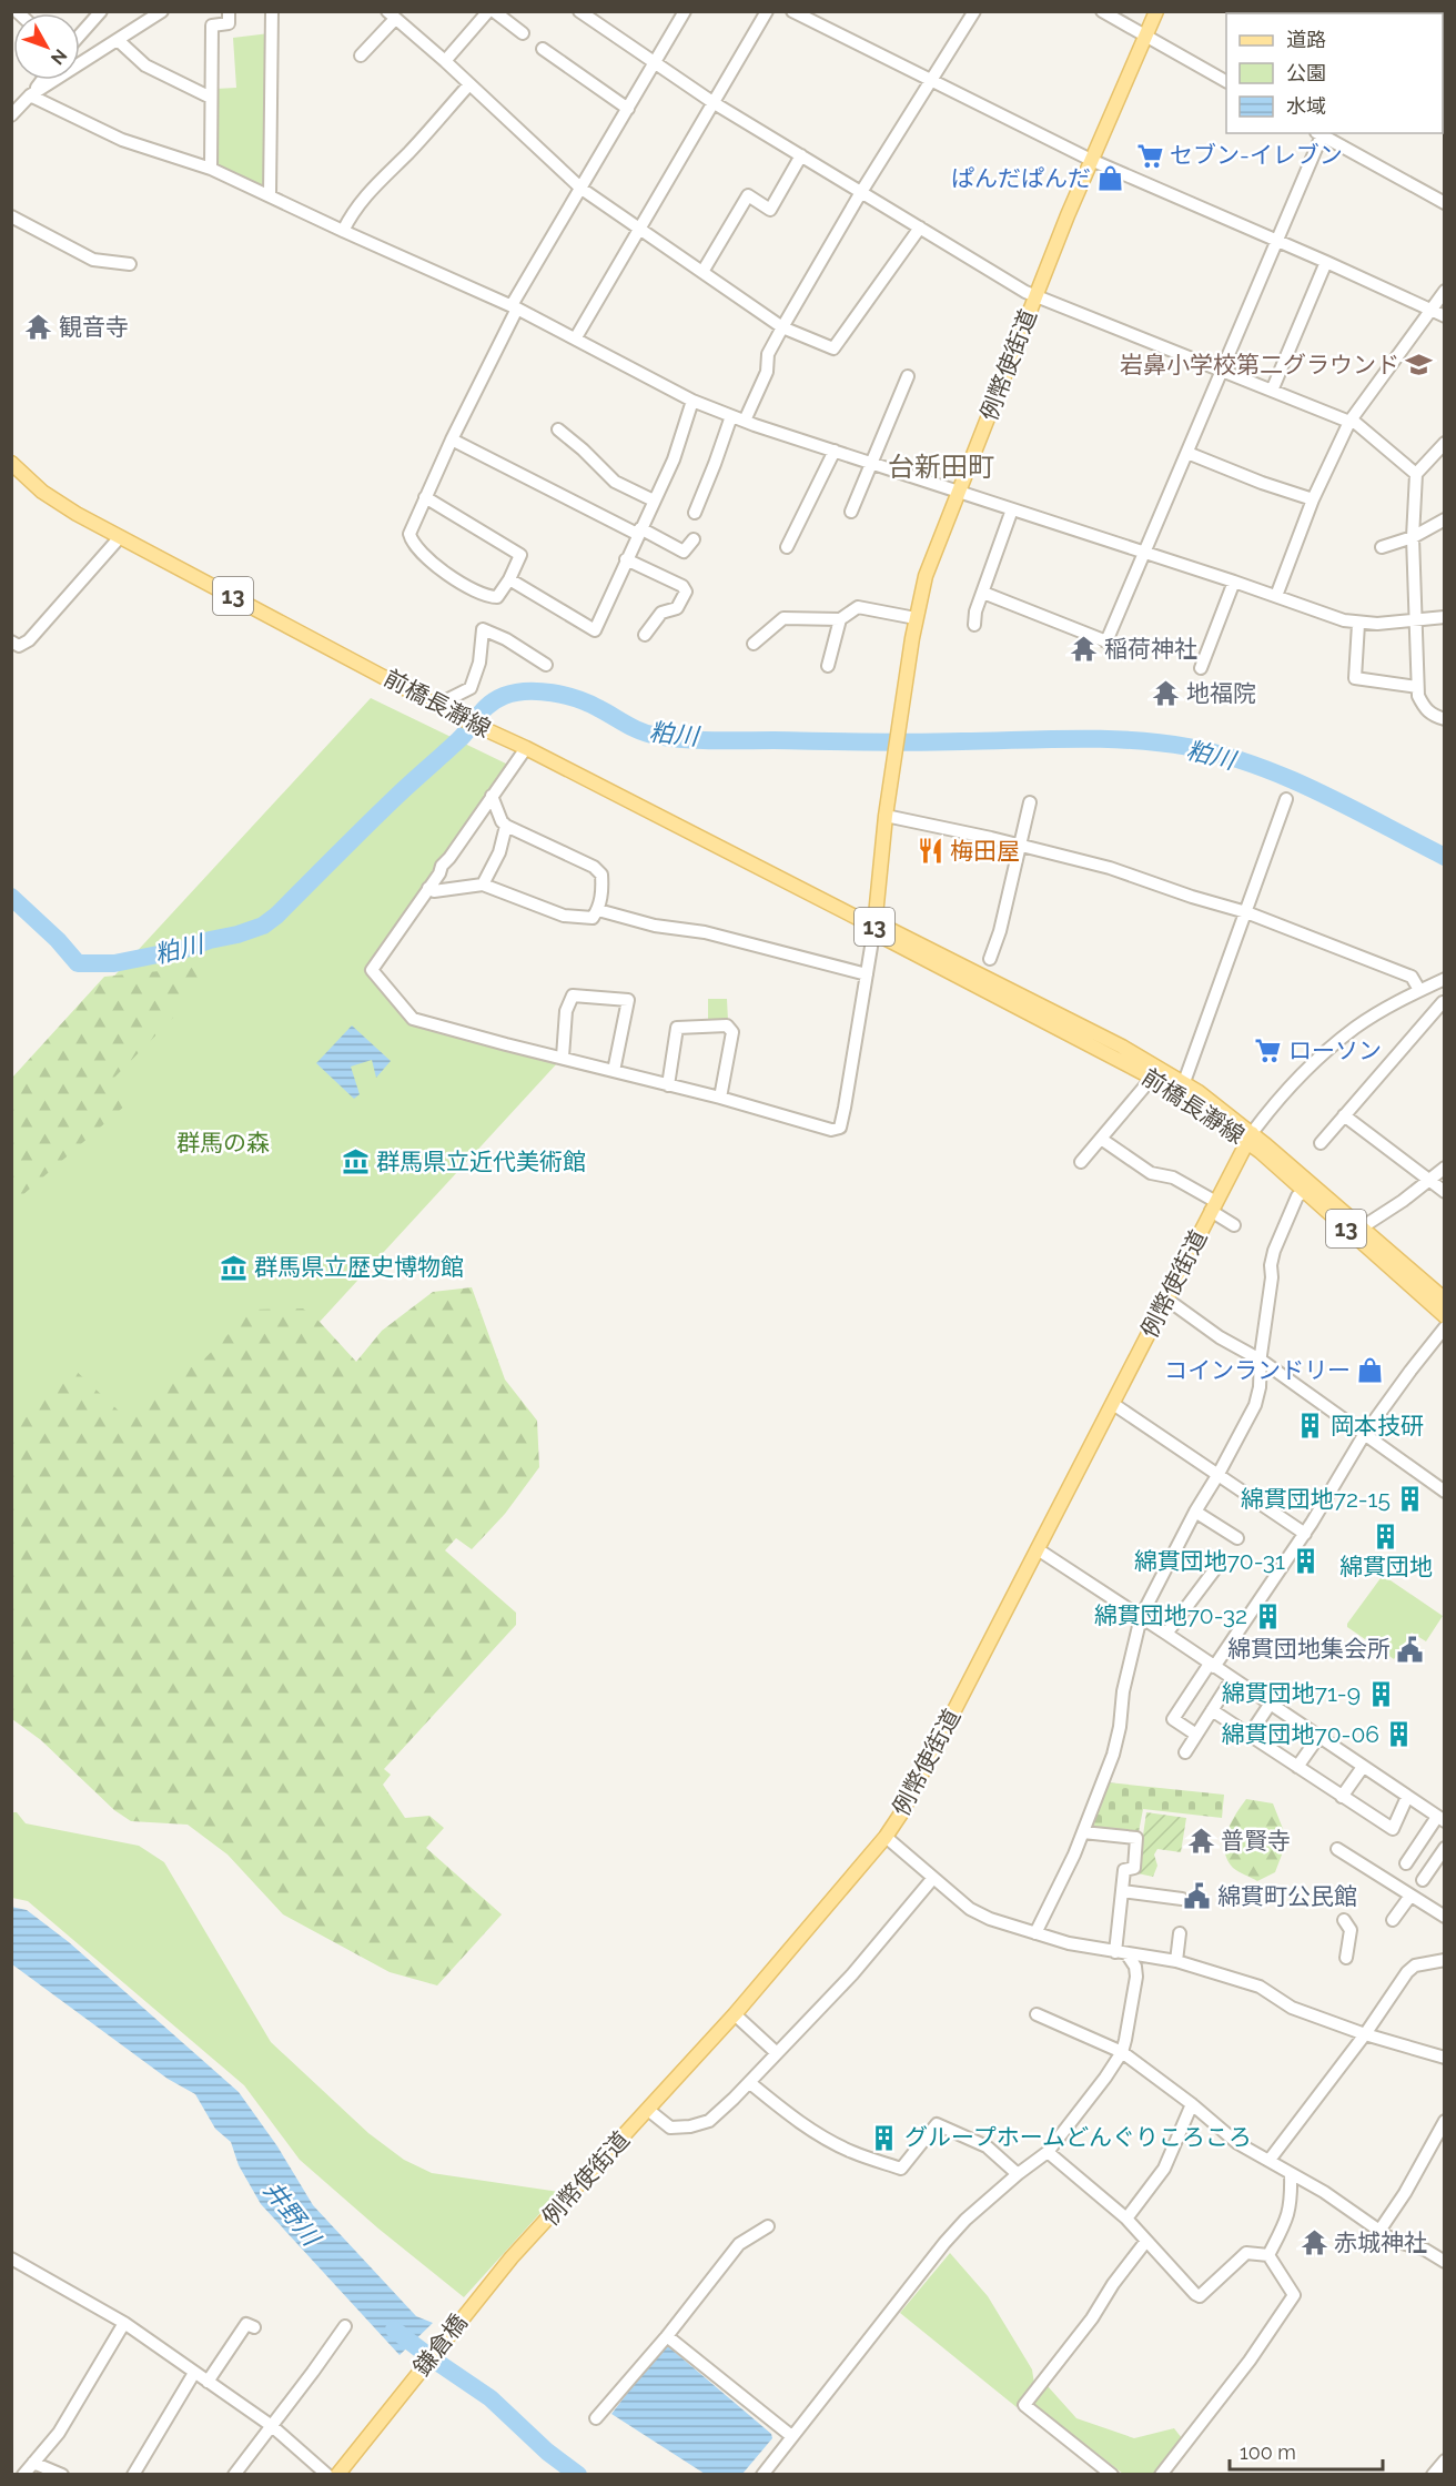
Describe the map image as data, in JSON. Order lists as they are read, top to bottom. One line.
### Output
{"streets":{"main road":["例幣使街道","13","前橋長瀞線","鎌倉橋"]},"crossings":[["例幣使街道","前橋長瀞線"],["例幣使街道","鎌倉橋"]],"districts":["台新田町"],"water":["粕川","井野川"],"parks":["群馬の森"],"places":{"supermarket":["セブン-イレブン","ローソン"],"shop":["ぱんだぱんだ","コインランドリー"],"temple":["観音寺","稲荷神社","地福院","普賢寺","赤城神社"],"school or university":["岩鼻小学校第二グラウンド"],"restaurant":["梅田屋"],"museum":["群馬県立近代美術館","群馬県立歴史博物館"],"building":["岡本技研","綿貫団地72-15","綿貫団地","綿貫団地70-31","綿貫団地70-32","綿貫団地71-9","綿貫団地70-06","グループホームどんぐりころころ"],"public building":["綿貫団地集会所","綿貫町公民館"]},"legend":["道路","公園","水域"],"scale_bar":"100 m","north":"bottom right"}
